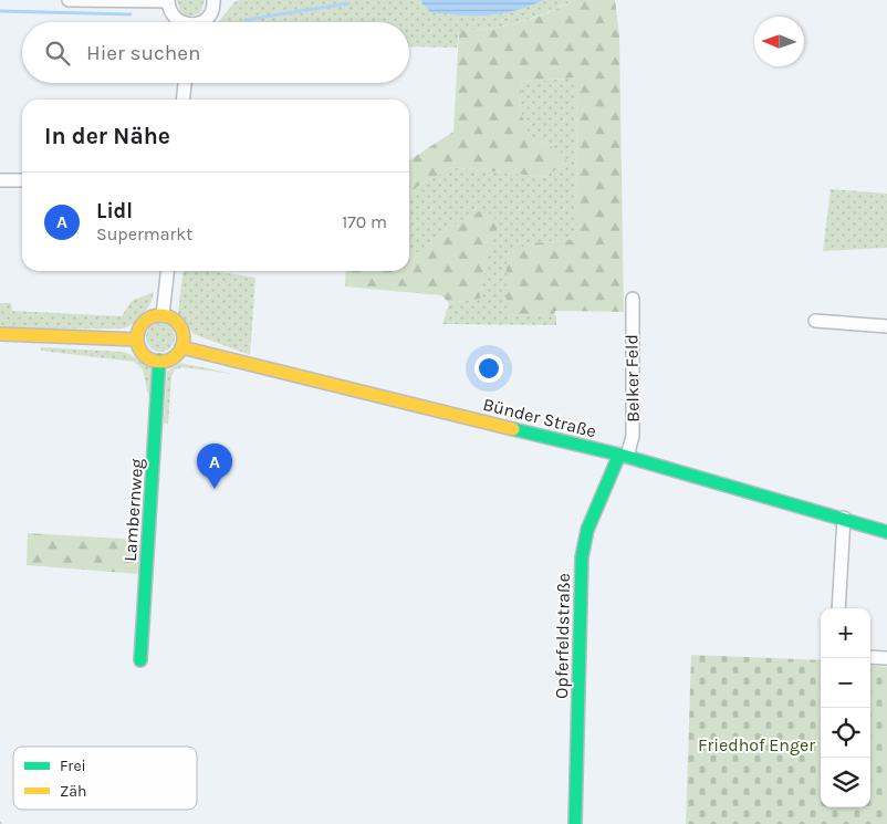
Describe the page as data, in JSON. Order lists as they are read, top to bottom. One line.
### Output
{"streets":{"street":["Belker Feld","Bünder Straße","Lambernweg","Opferfeldstraße"]},"crossings":[["Belker Feld","Bünder Straße"],["Belker Feld","Opferfeldstraße"],["Bünder Straße","Lambernweg"],["Bünder Straße","Opferfeldstraße"]],"parks":["Friedhof Enger"],"legend":["Frei","Zäh"],"north":"left","page":{"search":"Hier suchen","heading":"In der Nähe","list":[{"mark":"A","name":"Lidl","note":"Supermarkt","value":"170 m"}],"pins":"A","map_buttons":["+","−"]}}
